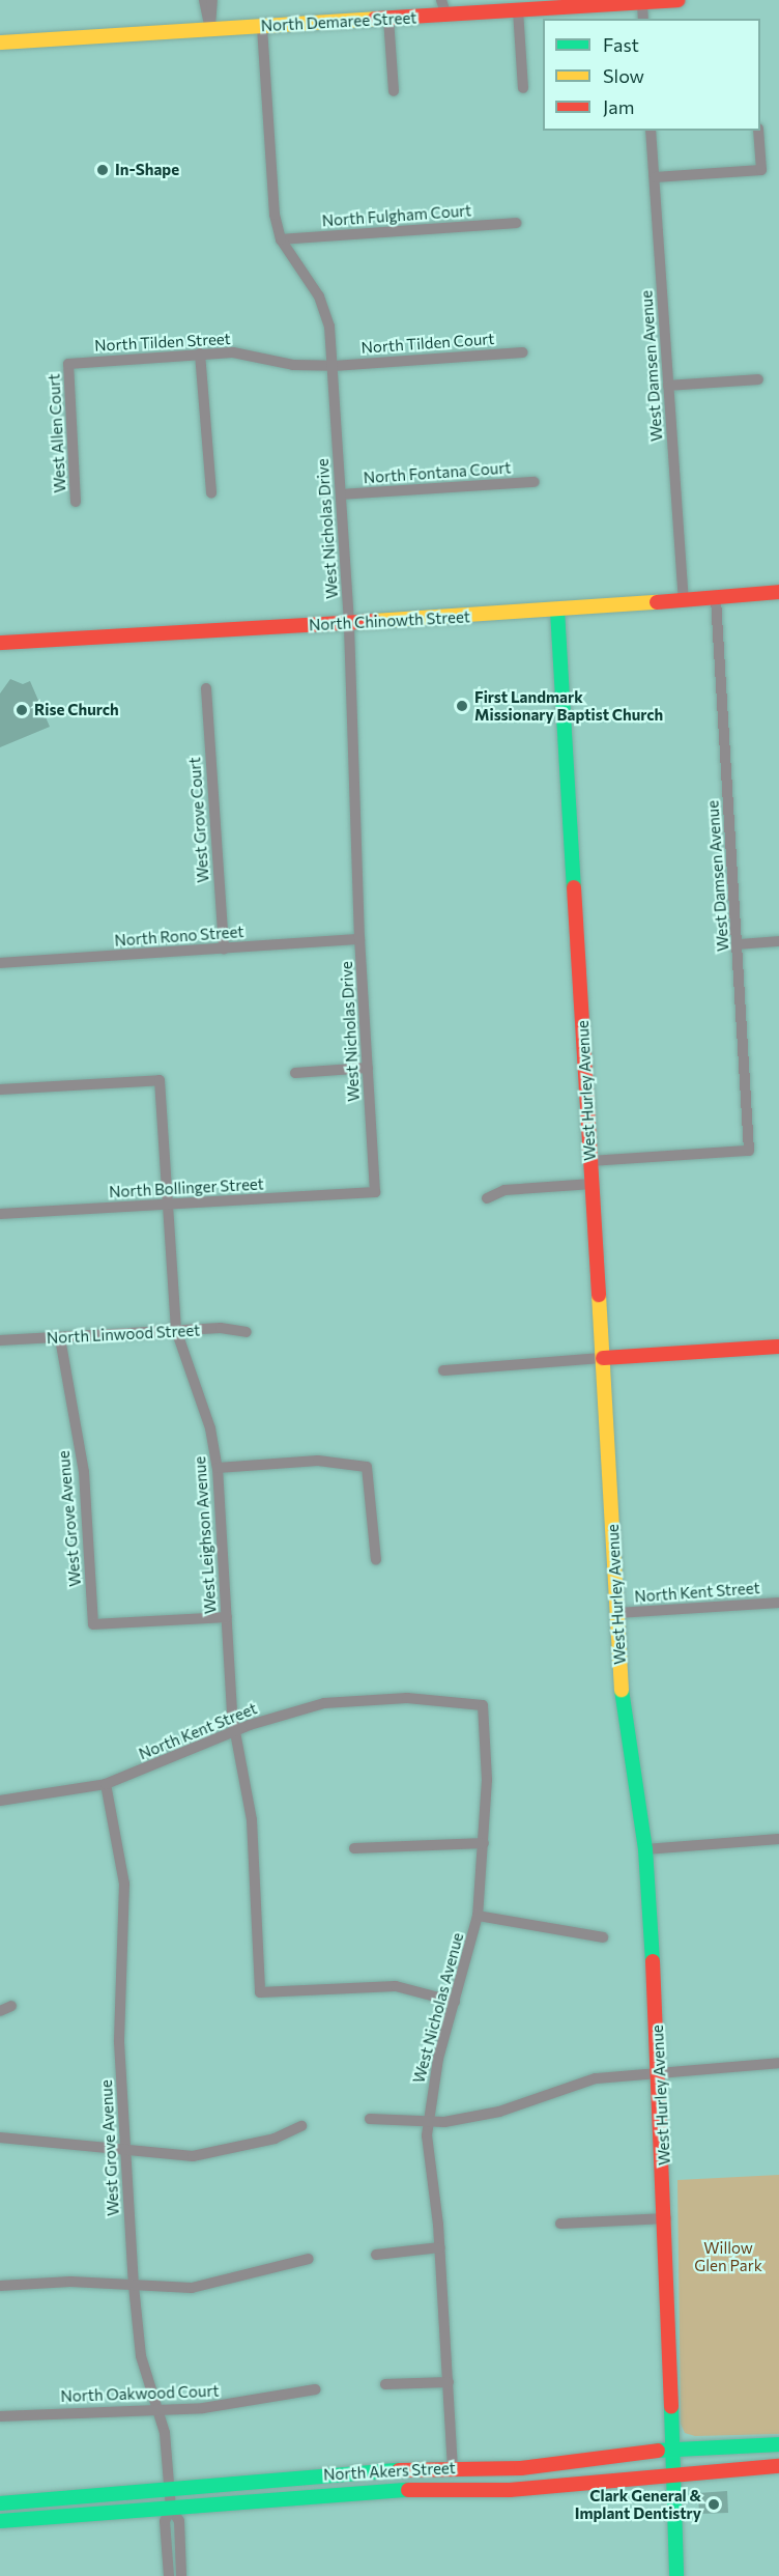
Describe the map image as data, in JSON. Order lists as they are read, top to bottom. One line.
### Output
{"streets":{"street":["North Demaree Street","North Fulgham Court","North Tilden Street","North Tilden Court","West Damsen Avenue","West Allen Court","North Fontana Court","West Nicholas Drive","North Chinowth Street","West Grove Court","North Rono Street","West Hurley Avenue","North Bollinger Street","North Linwood Street","West Grove Avenue","West Leighson Avenue","North Kent Street","West Nicholas Avenue","North Oakwood Court","North Akers Street"]},"crossings":[["North Demaree Street","West Nicholas Drive"],["North Fulgham Court","West Nicholas Drive"],["North Tilden Street","North Tilden Court"],["North Tilden Street","West Allen Court"],["North Tilden Street","West Nicholas Drive"],["North Tilden Court","West Nicholas Drive"],["West Damsen Avenue","North Chinowth Street"],["West Damsen Avenue","West Hurley Avenue"],["North Fontana Court","West Nicholas Drive"],["West Nicholas Drive","North Chinowth Street"],["West Nicholas Drive","North Rono Street"],["West Nicholas Drive","North Bollinger Street"],["North Chinowth Street","West Hurley Avenue"],["West Grove Court","North Rono Street"],["West Hurley Avenue","North Kent Street"],["West Hurley Avenue","North Akers Street"],["North Bollinger Street","West Leighson Avenue"],["North Linwood Street","West Grove Avenue"],["North Linwood Street","West Leighson Avenue"],["West Grove Avenue","West Leighson Avenue"],["West Grove Avenue","North Kent Street"],["West Grove Avenue","North Oakwood Court"],["West Grove Avenue","North Akers Street"],["West Leighson Avenue","North Kent Street"],["West Leighson Avenue","West Nicholas Avenue"],["North Kent Street","West Nicholas Avenue"],["West Nicholas Avenue","North Akers Street"]],"parks":["Willow Glen Park"],"places":["In-Shape","First Landmark Missionary Baptist Church","Rise Church","Clark General & Implant Dentistry"],"legend":["Fast","Slow","Jam"]}
